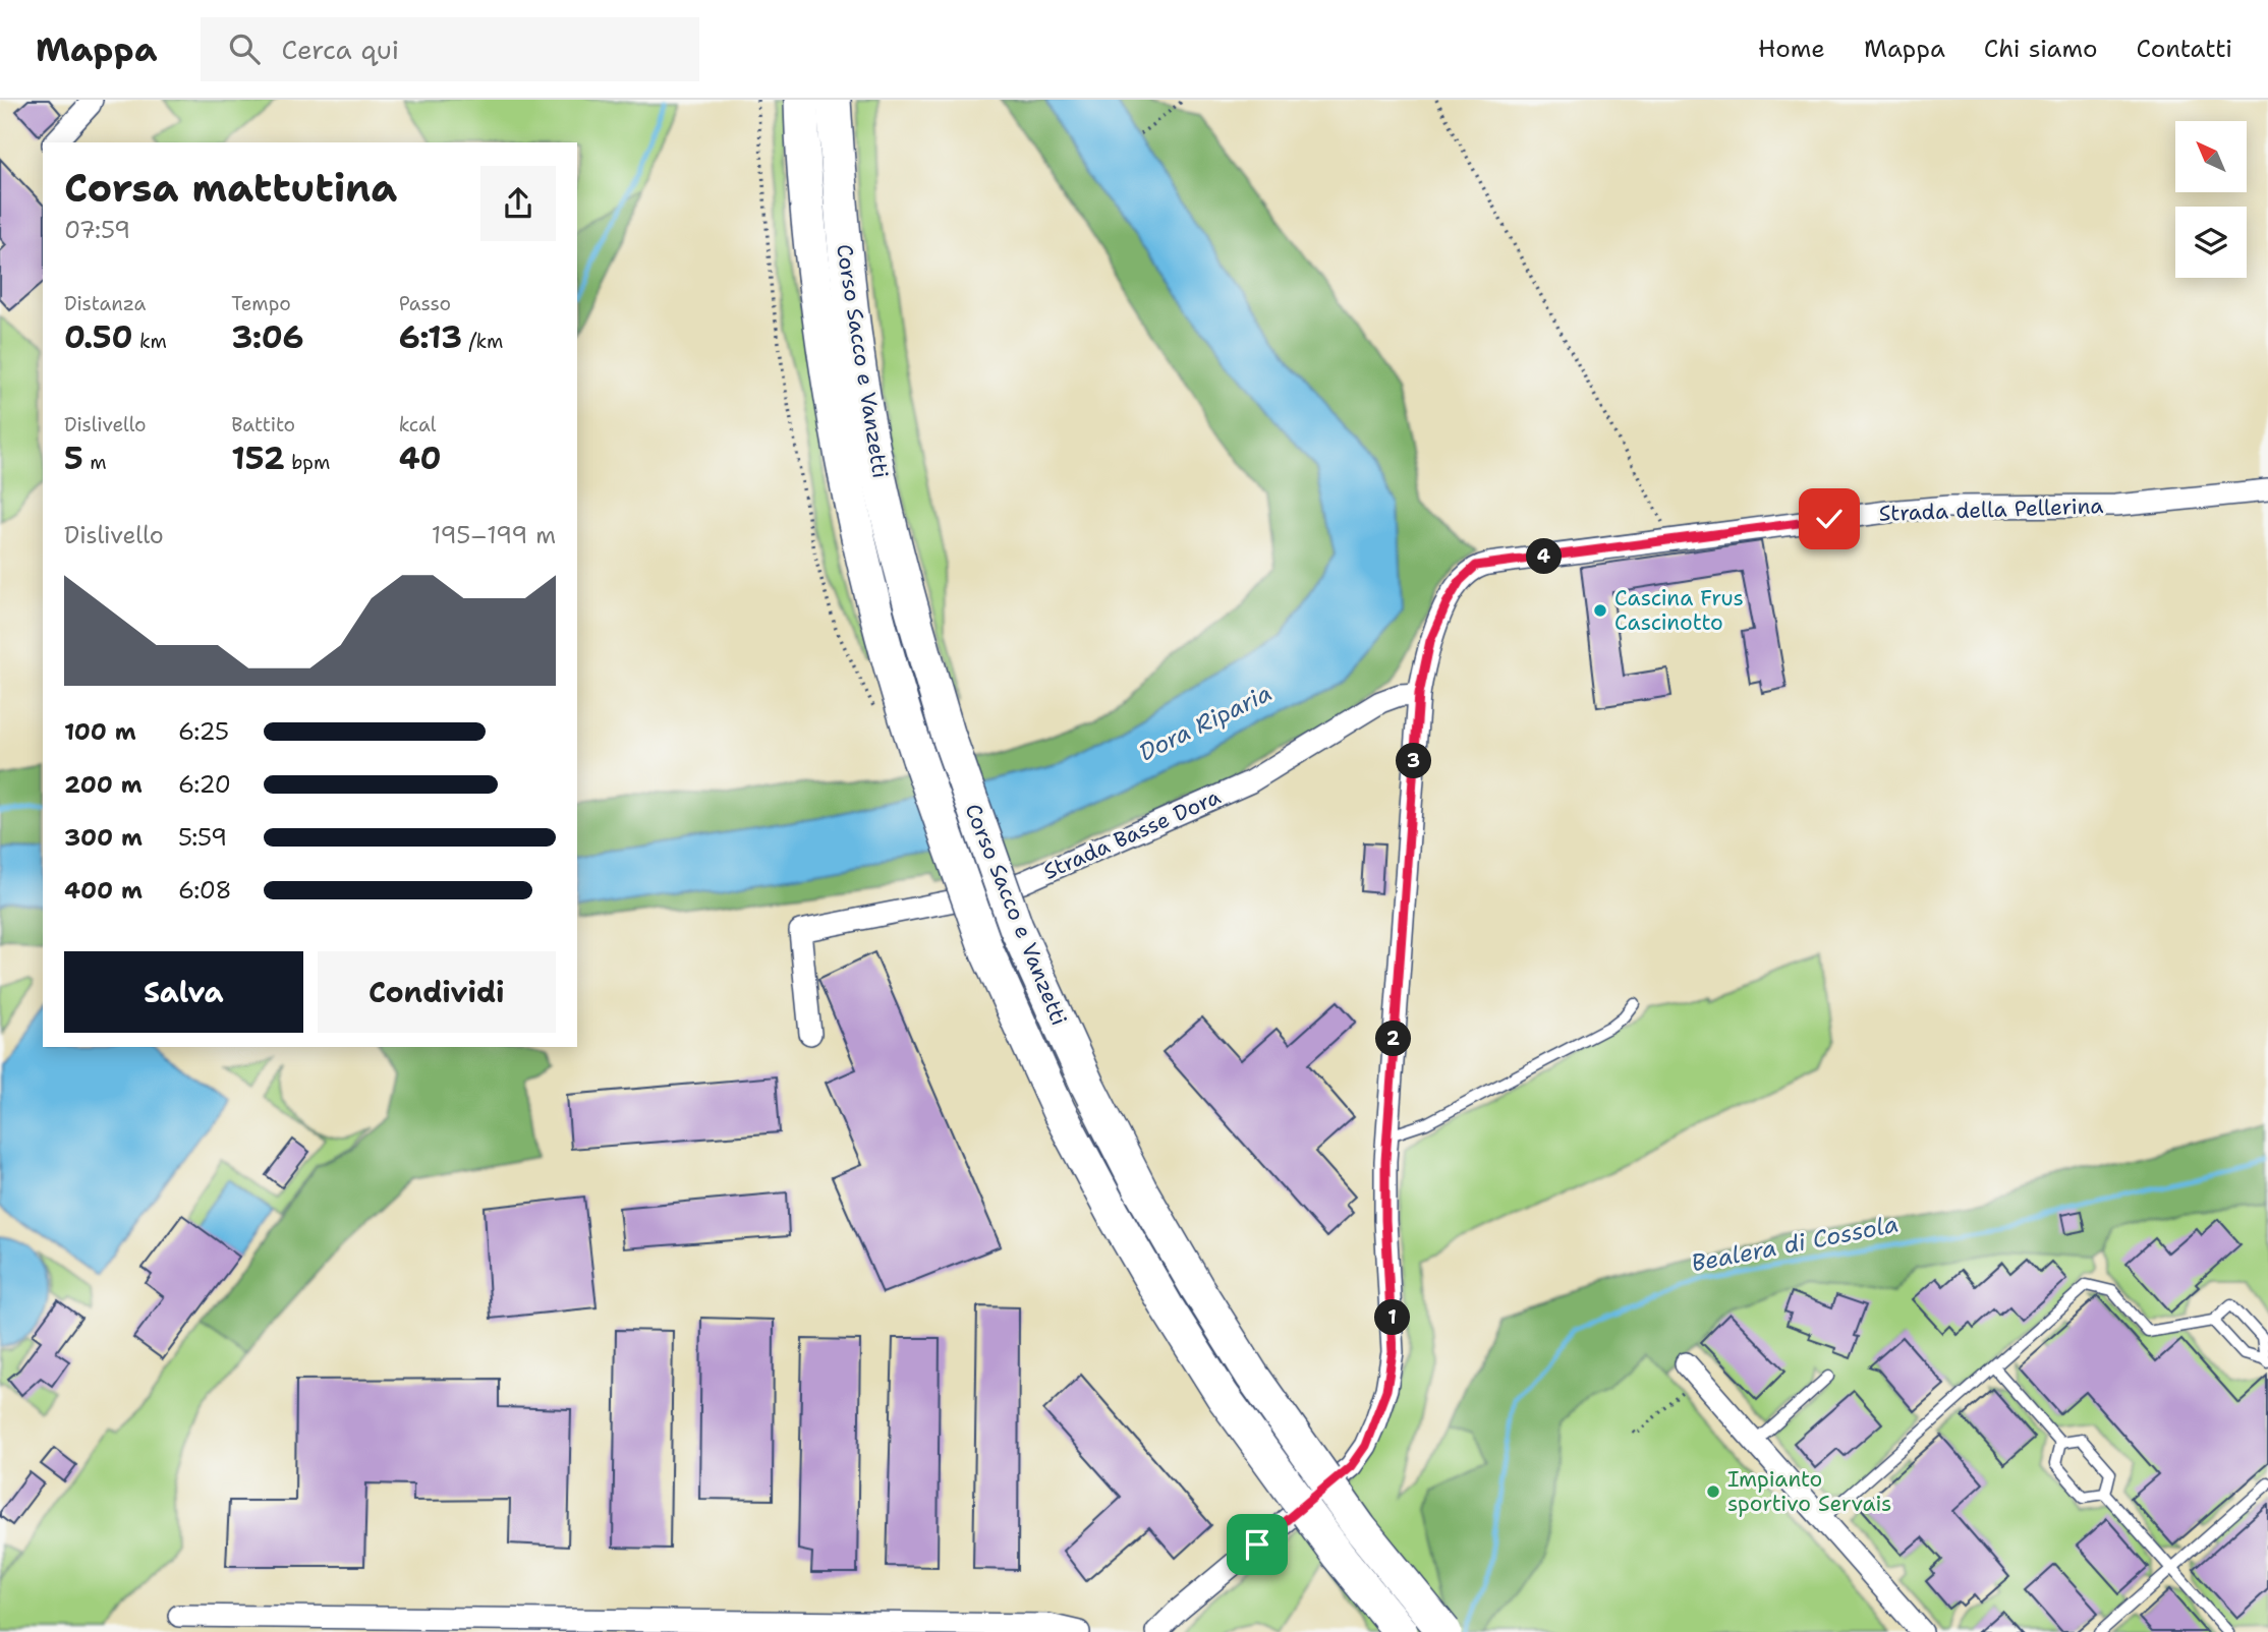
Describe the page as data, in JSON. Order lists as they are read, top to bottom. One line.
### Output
{"streets":{"main road":["Corso Sacco e Vanzetti"],"street":["Strada della Pellerina","Strada Basse Dora"]},"crossings":[["Strada della Pellerina","Strada Basse Dora"]],"water":["Dora Riparia","Bealera di Cossola"],"places":["Cascina Frus Cascinotto","Impianto sportivo Servais"],"north":"top left","page":{"header":"Mappa","search":"Cerca qui","nav":["Home","Mappa","Chi siamo","Contatti"],"heading":["Corsa mattutina","07:59"],"stats":[["Distanza","0.50 km"],["Tempo","3:06"],["Passo","6:13 /km"],["Dislivello","5 m"],["Battito","152 bpm"],["kcal","40"]],"chart":["Dislivello","195–199 m"],"pins":["4","3","2","1"],"list":[{"name":"100 m","note":"6:25"},{"name":"200 m","note":"6:20"},{"name":"300 m","note":"5:59"},{"name":"400 m","note":"6:08"}],"buttons":["Salva","Condividi"]}}
